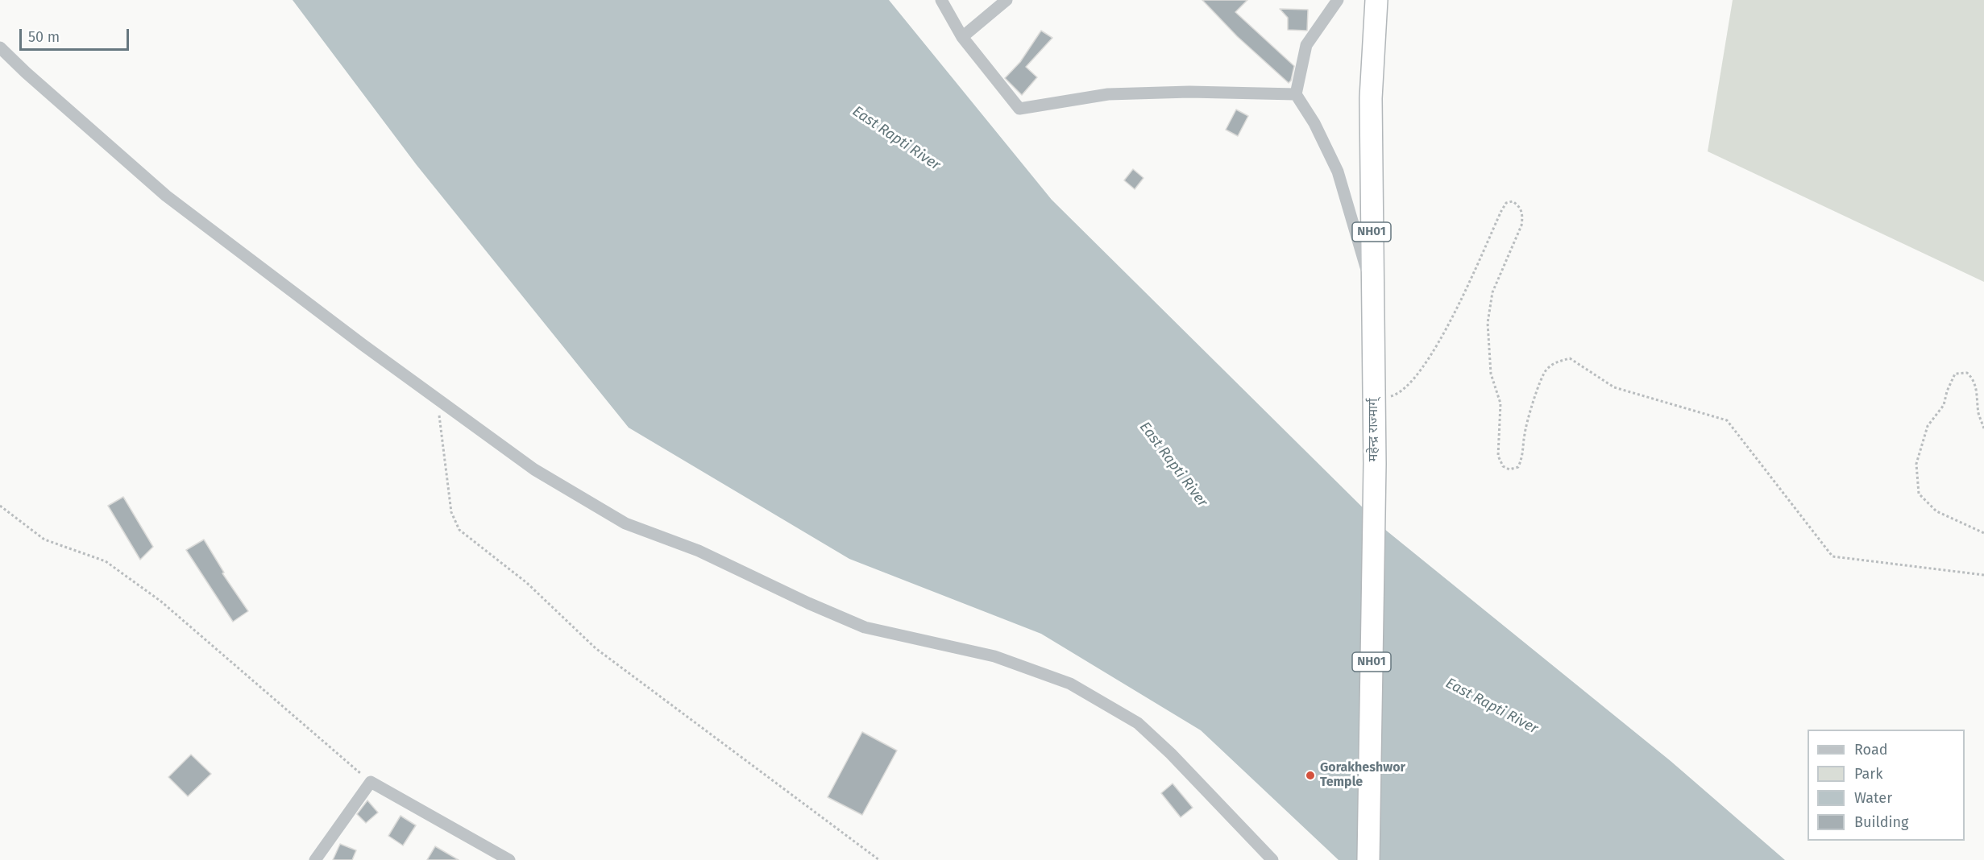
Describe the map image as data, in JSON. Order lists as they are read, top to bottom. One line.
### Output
{"streets":{"highway":["NH01","महेन्द्र राज्मार्ग्"]},"water":["East Rapti River"],"places":["Gorakheshwor Temple"],"legend":["Road","Park","Water","Building"],"scale_bar":"50 m"}
